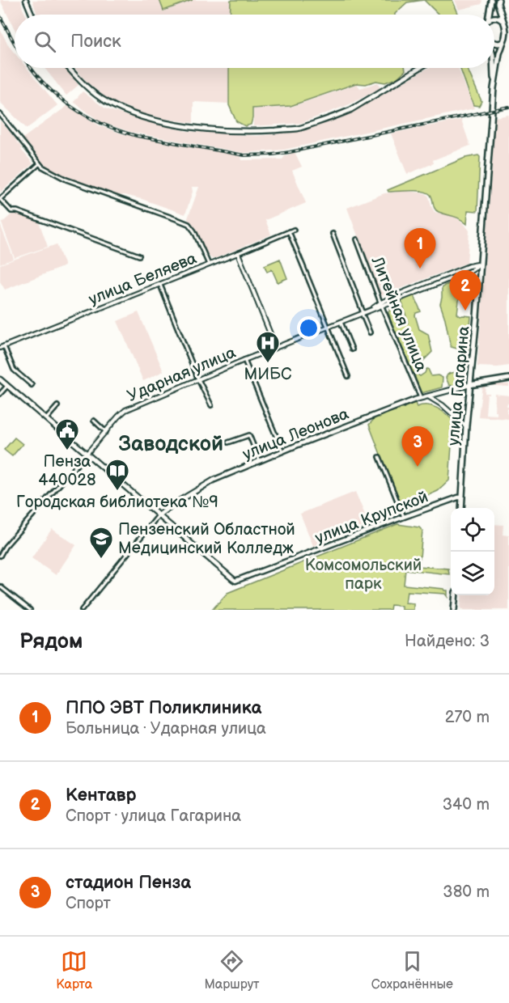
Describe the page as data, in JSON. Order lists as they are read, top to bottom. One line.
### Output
{"streets":{"main road":["улица Гагарина","улица Леонова","улица Крупской"],"street":["улица Беляева","Литейная улица","Ударная улица"]},"crossings":[["Литейная улица","Ударная улица"],["Литейная улица","улица Леонова"],["Ударная улица","улица Гагарина"],["улица Гагарина","улица Леонова"],["улица Гагарина","улица Крупской"],["улица Леонова","улица Крупской"]],"districts":["Заводской"],"parks":["Комсомольский парк"],"places":{"hospital":["МИБС"],"public building":["Пенза 440028"],"library":["Городская библиотека №9"],"school or university":["Пензенский Областной Медицинский Колледж"]},"page":{"search":"Поиск","pins":["1","2","3"],"heading":["Рядом","Найдено: 3"],"list":[{"mark":"1","name":"ППО ЭВТ Поликлиника","note":"Больница · Ударная улица","value":"270 m"},{"mark":"2","name":"Кентавр","note":"Спорт · улица Гагарина","value":"340 m"},{"mark":"3","name":"стадион Пенза","note":"Спорт","value":"380 m"}],"nav":["Карта","Маршрут","Сохранённые"]}}
